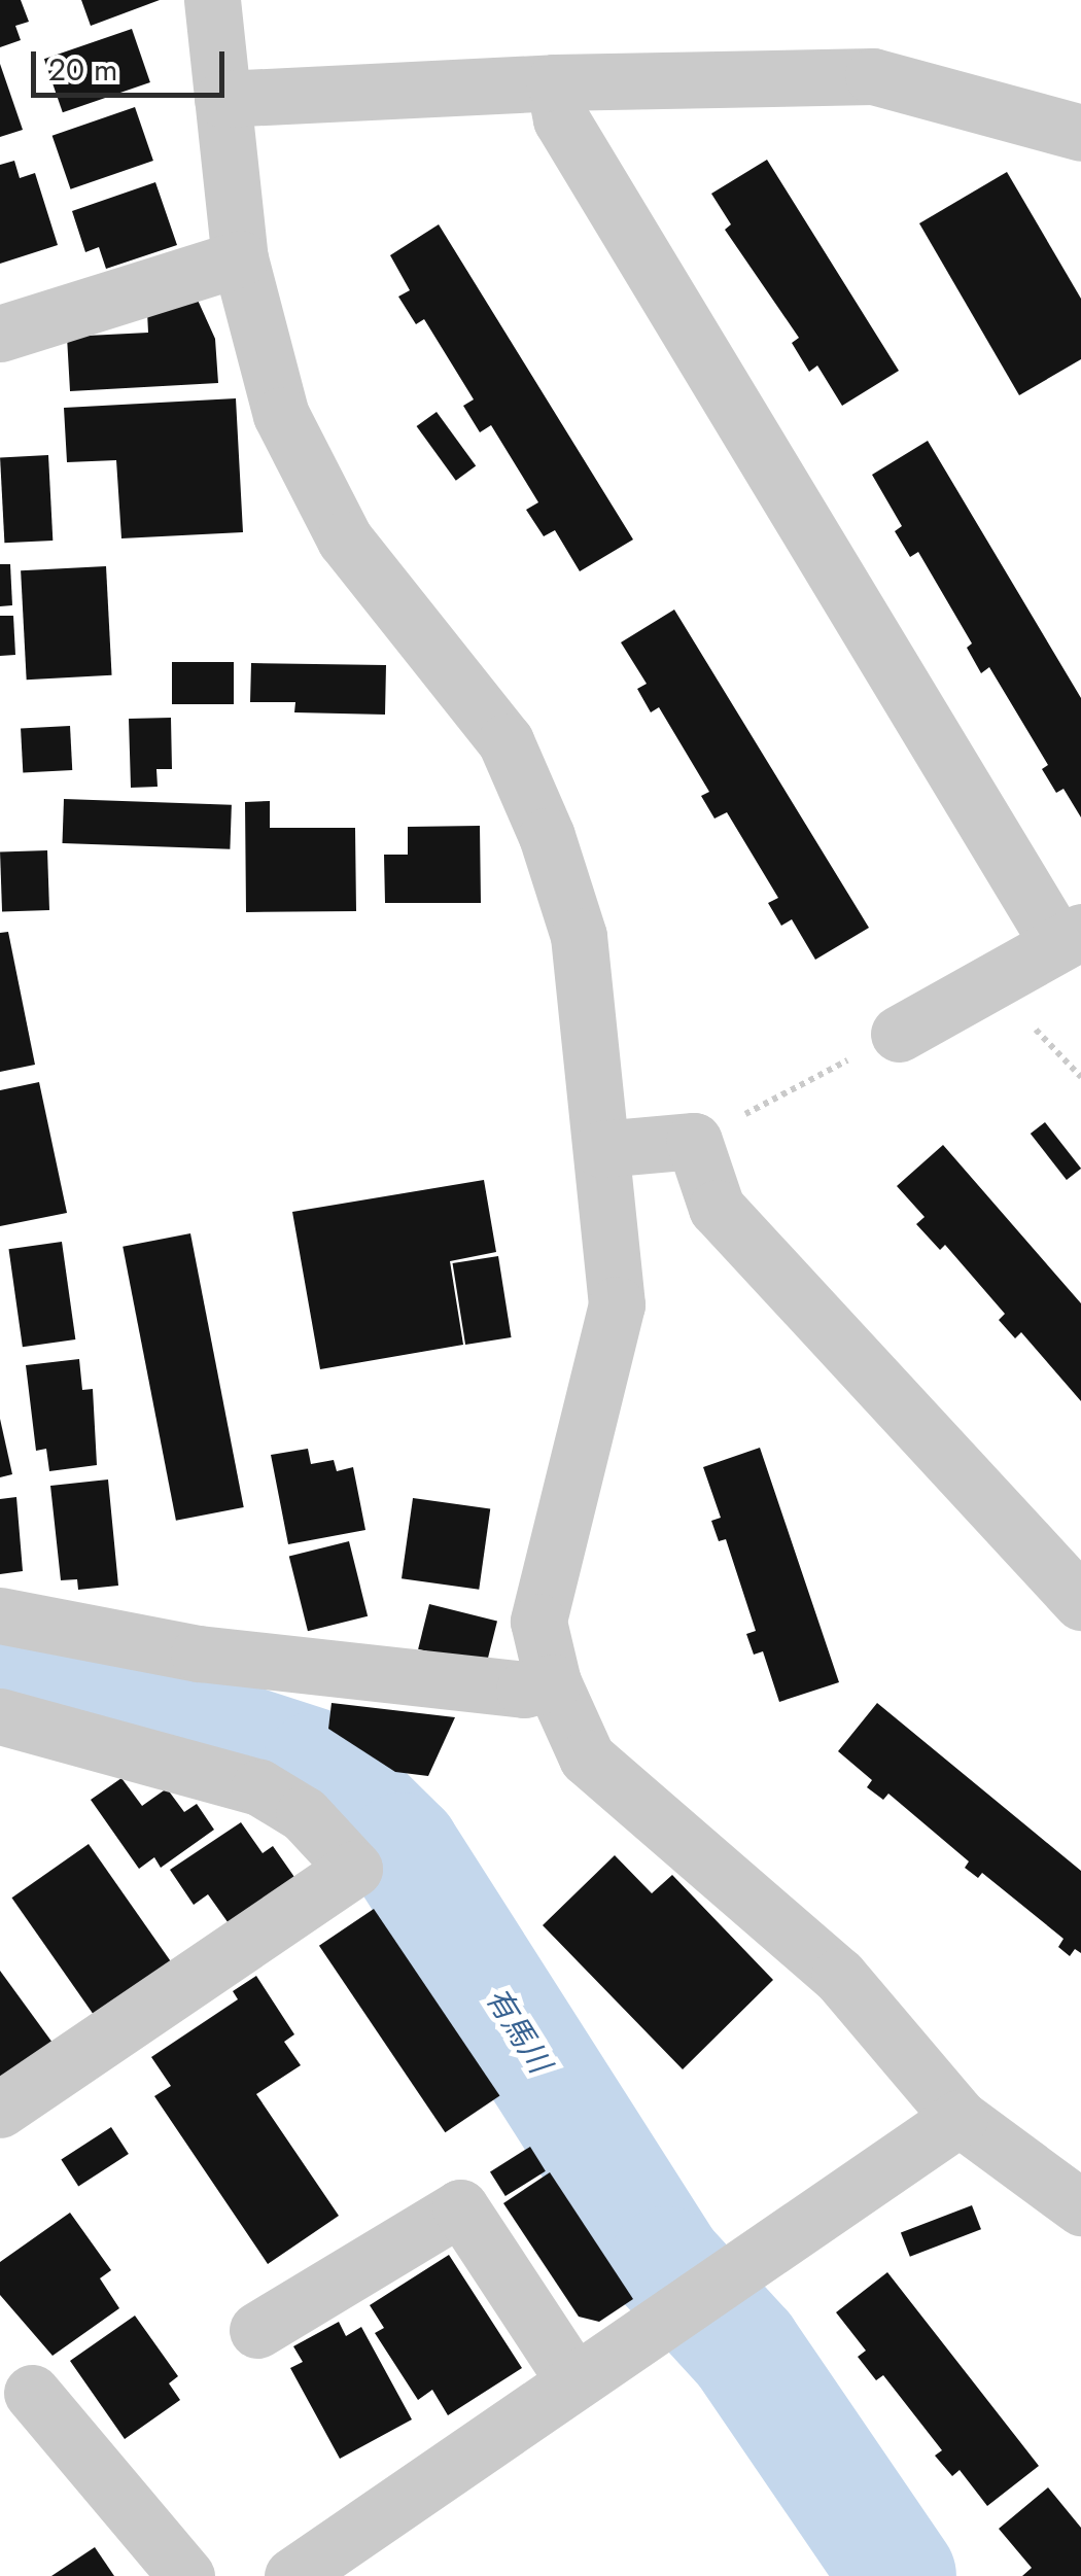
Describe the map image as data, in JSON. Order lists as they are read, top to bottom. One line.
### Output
{"water":["有馬川"],"scale_bar":"20 m"}
